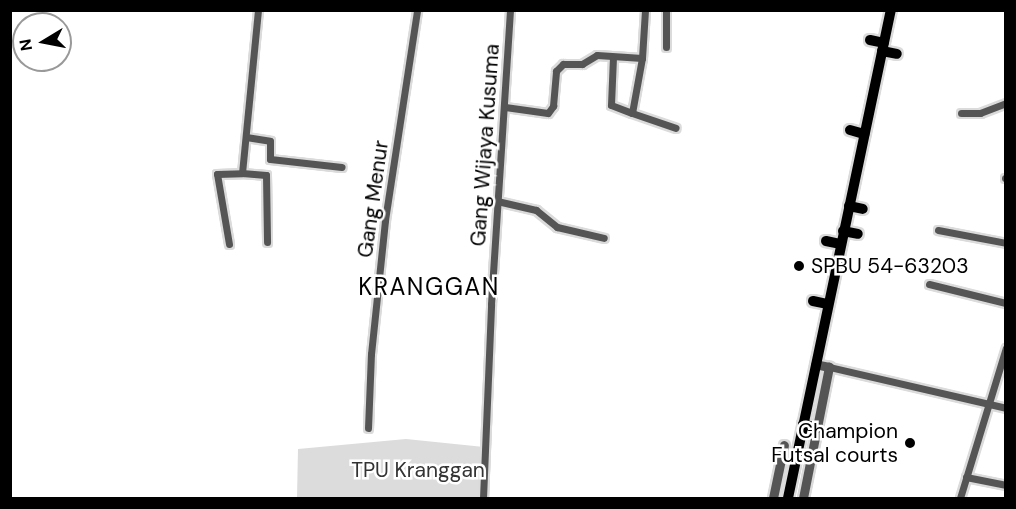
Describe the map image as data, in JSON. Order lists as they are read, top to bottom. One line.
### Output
{"streets":{"street":["Gang Wijaya Kusuma","Gang Menur"]},"districts":["KRANGGAN"],"parks":["TPU Kranggan"],"places":["SPBU 54-63203","Champion Futsal courts"],"north":"left"}
